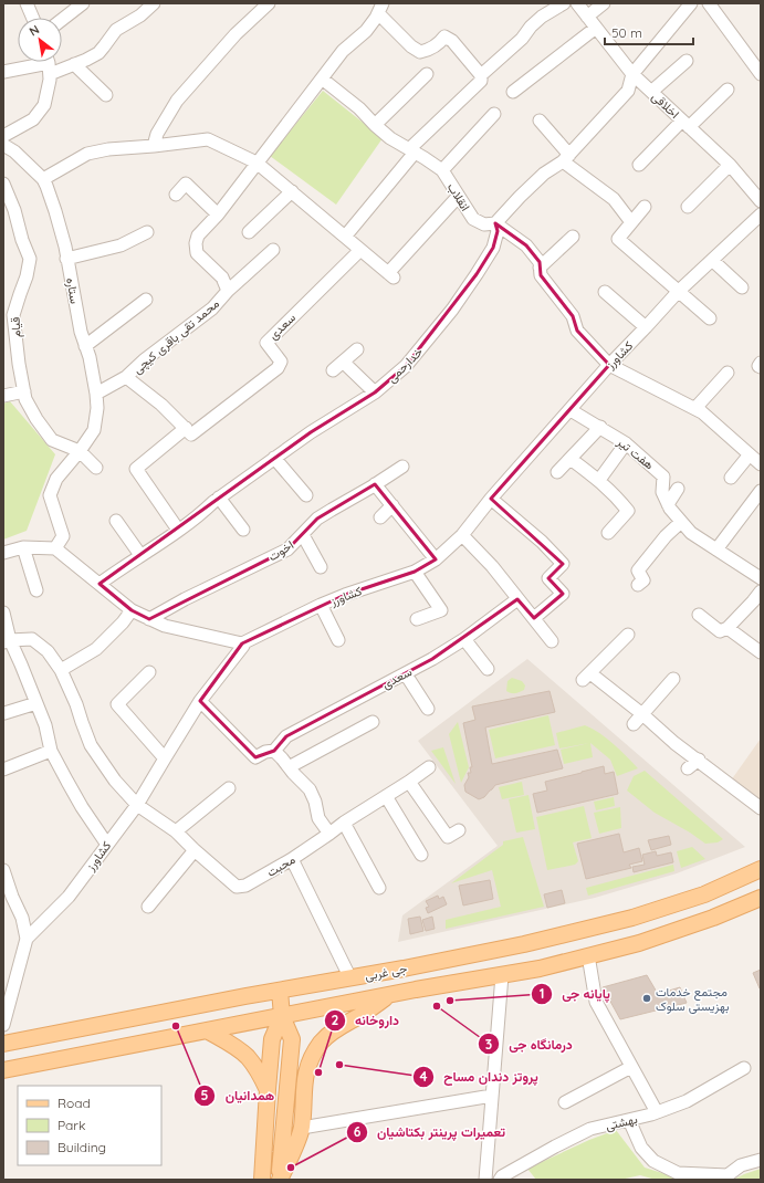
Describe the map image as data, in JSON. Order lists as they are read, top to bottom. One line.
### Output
{"streets":{"main road":["جی غربی"],"street":["اخلاقی","انقلاب","ستاره","سعدی","قیام","محمد تقی باقری کیچی","کشاورز","خدارحمی","هفت تیر","اخوت","محبت","بهشتی"]},"crossings":[["انقلاب","محمد تقی باقری کیچی"],["انقلاب","کشاورز"],["انقلاب","خدارحمی"],["ستاره","قیام"],["ستاره","محمد تقی باقری کیچی"],["کشاورز","هفت تیر"],["کشاورز","محبت"]],"places":["مجتمع خدمات بهزیستی سلوک","پایانه جی","درمانگاه جی","همدانیان","پروتز دندان مساح","داروخانه","تعمیرات پرینتر بکتاشیان"],"legend":["Road","Park","Building"],"scale_bar":"50 m","north":"top left"}
